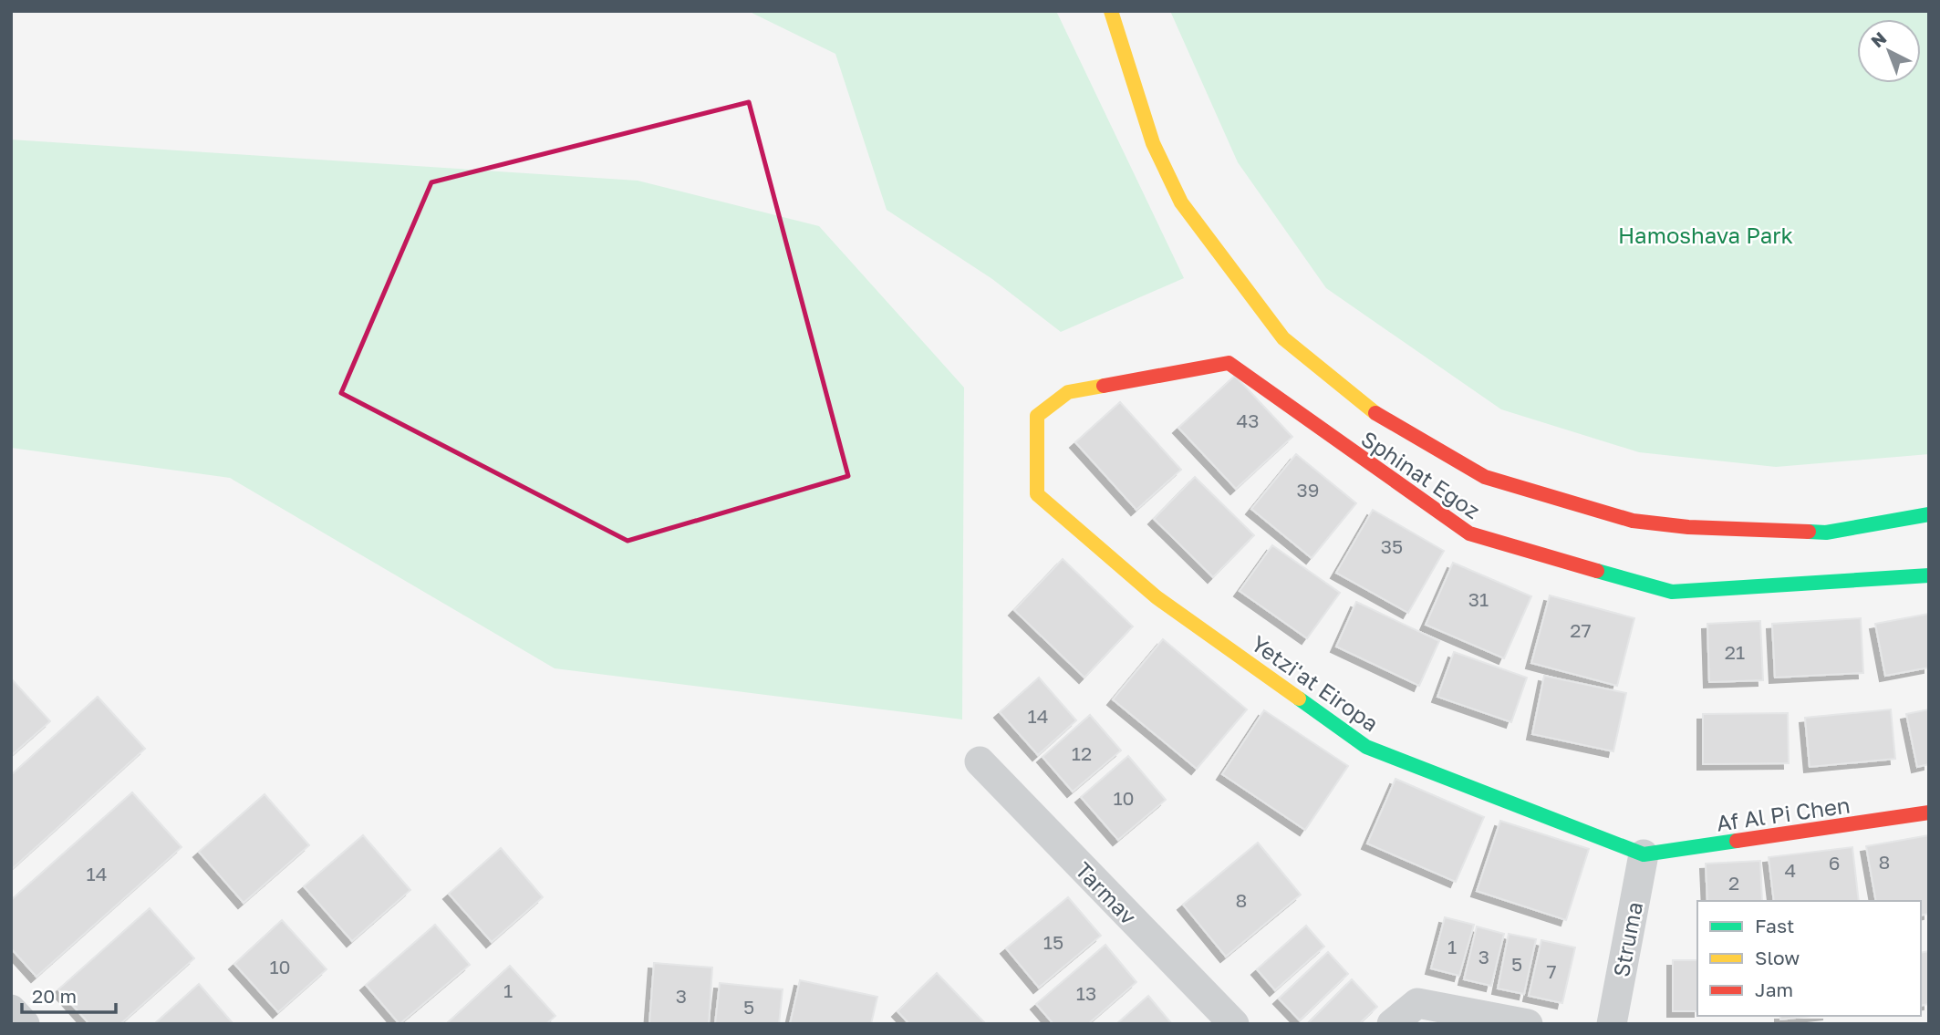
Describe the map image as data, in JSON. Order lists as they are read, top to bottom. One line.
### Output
{"streets":{"street":["Sphinat Egoz","Yetzi'at Eiropa","Af Al Pi Chen","Tarmav","Struma"]},"crossings":[["Sphinat Egoz","Yetzi'at Eiropa"],["Yetzi'at Eiropa","Af Al Pi Chen"],["Yetzi'at Eiropa","Struma"],["Af Al Pi Chen","Struma"]],"parks":["Hamoshava Park"],"house_numbers":["43","39","35","31","27","21","14","12","10","8","6","4","14","2","8","15","1","3","5","10","7","1","13","3","5"],"legend":["Fast","Slow","Jam"],"scale_bar":"20 m","north":"top left"}
